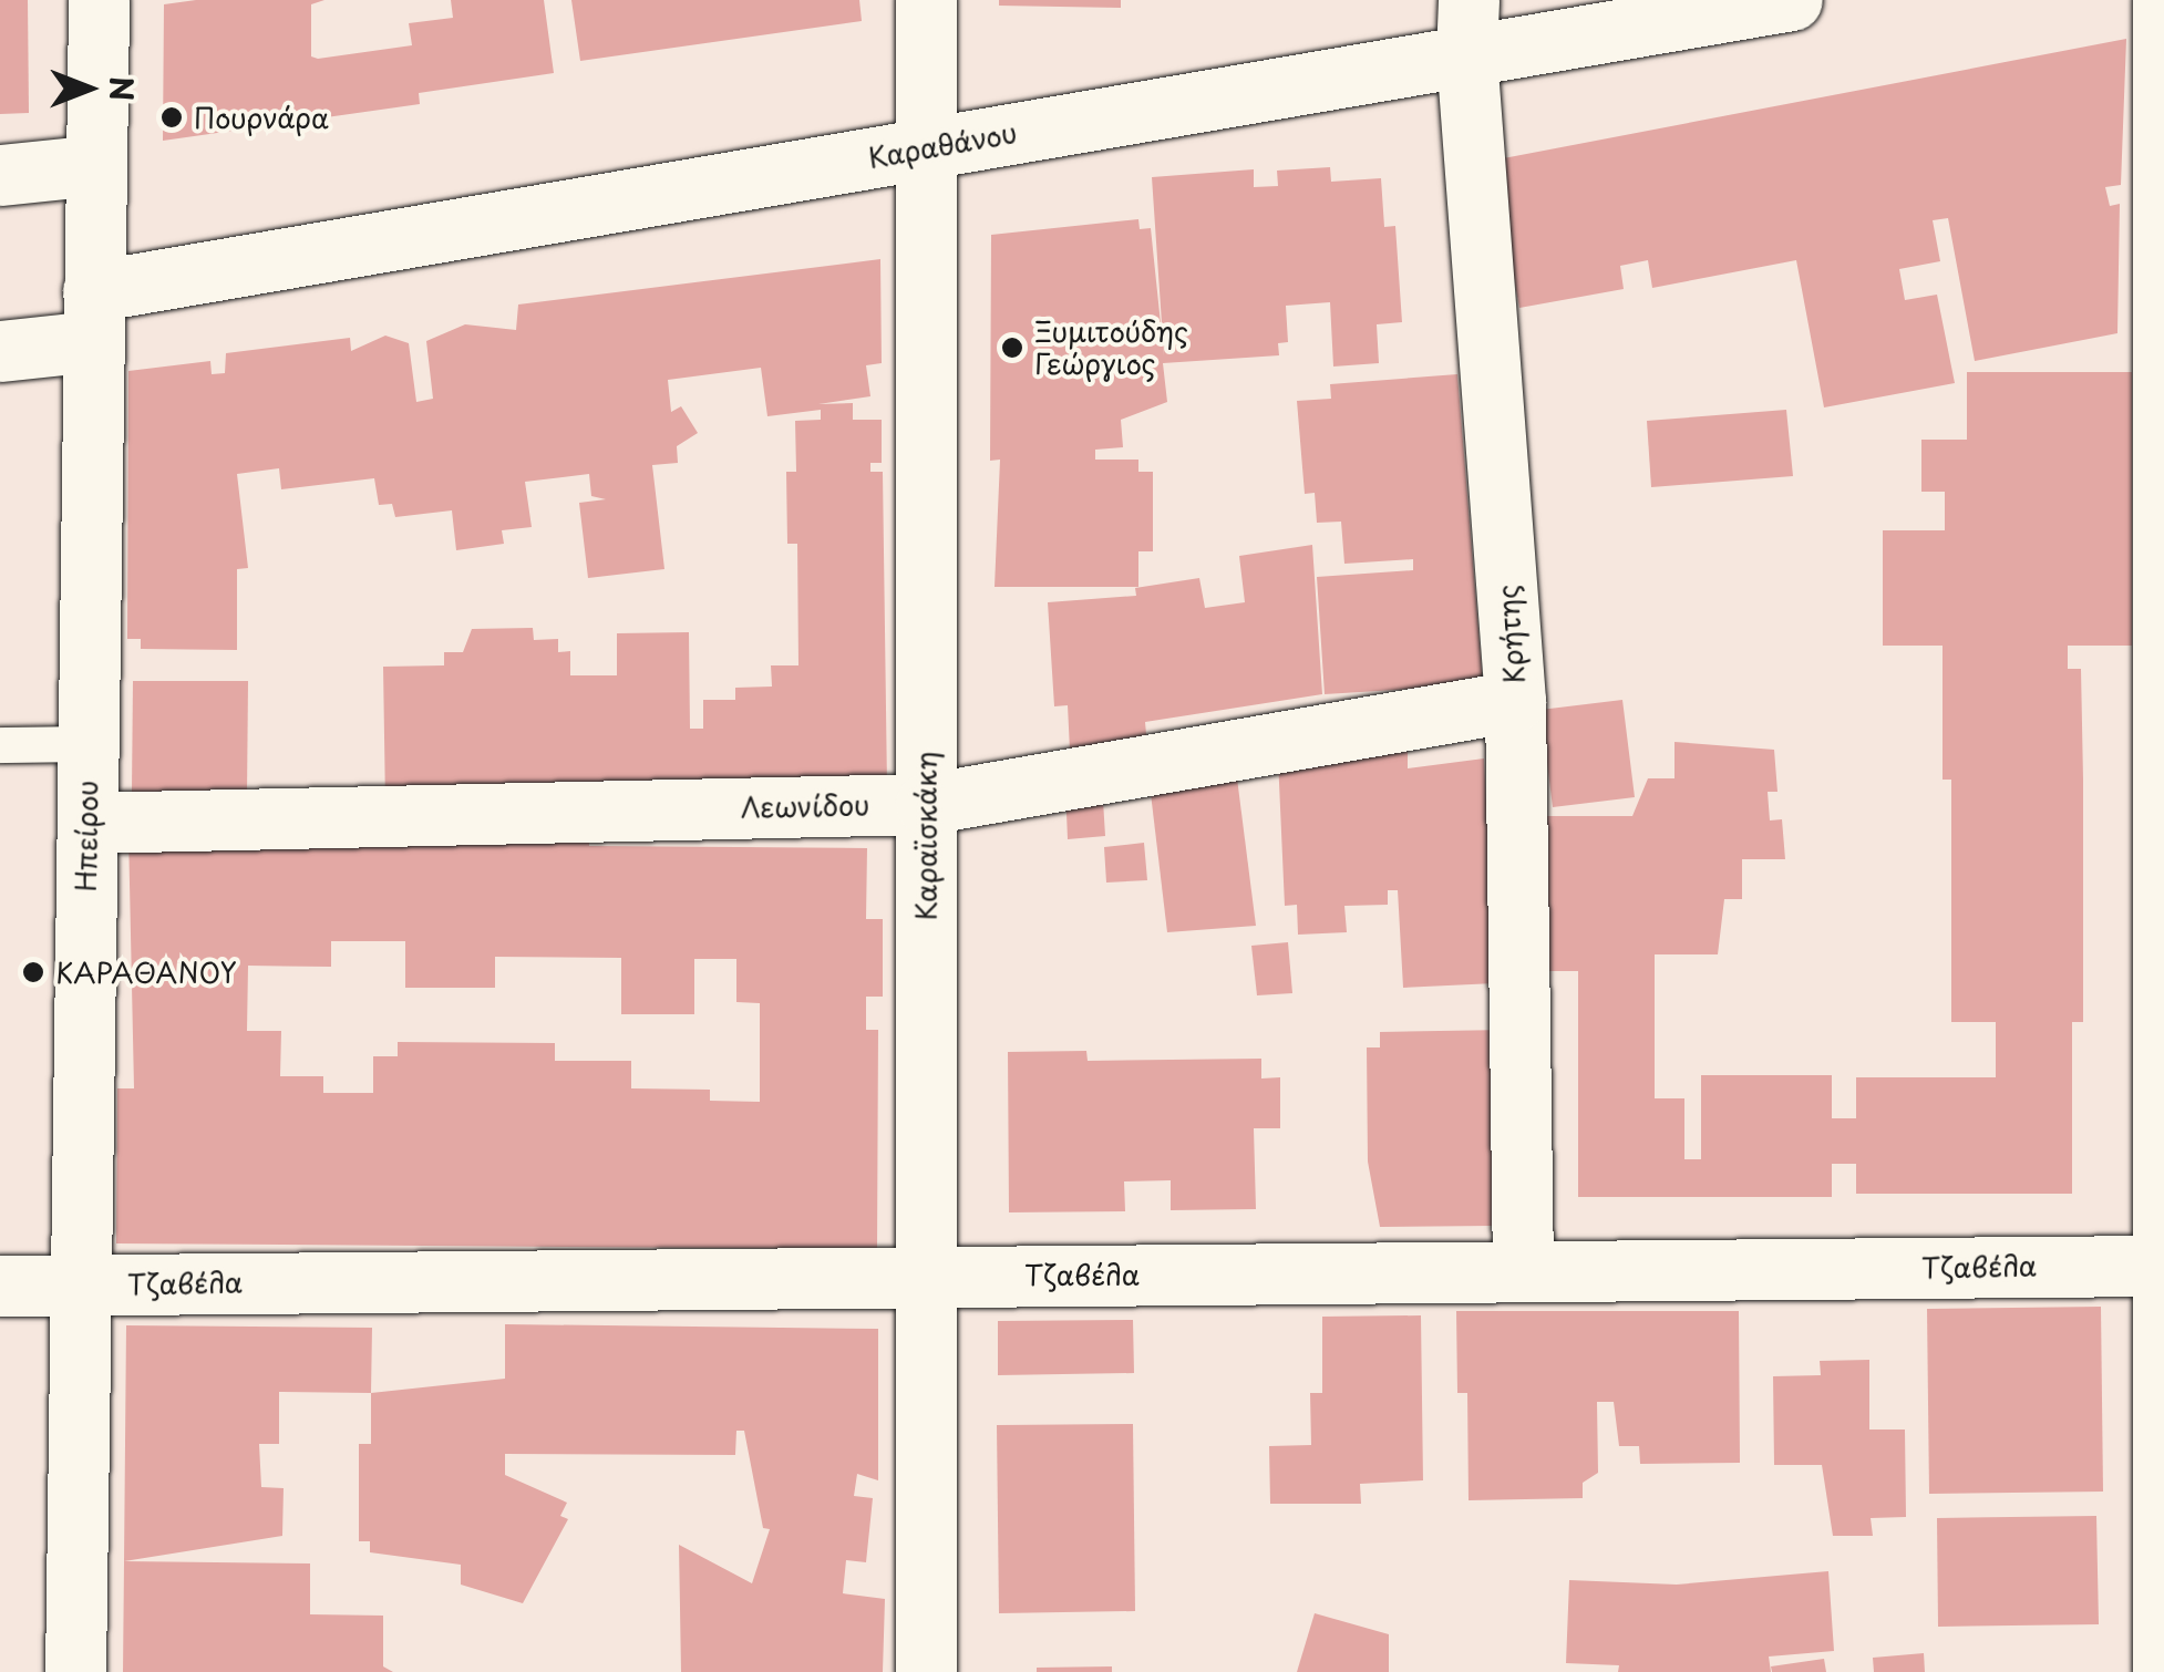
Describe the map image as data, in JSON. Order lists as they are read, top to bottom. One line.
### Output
{"streets":{"street":["Καραθάνου","Κρήτης","Λεωνίδου","Ηπείρου","Καραϊσκάκη","Τζαβέλα"]},"crossings":[["Καραθάνου","Κρήτης"],["Καραθάνου","Ηπείρου"],["Καραθάνου","Καραϊσκάκη"],["Κρήτης","Λεωνίδου"],["Κρήτης","Τζαβέλα"],["Λεωνίδου","Ηπείρου"],["Λεωνίδου","Καραϊσκάκη"],["Ηπείρου","Τζαβέλα"],["Καραϊσκάκη","Τζαβέλα"]],"places":["Πουρνάρα","Ξυμιτούδης Γεώργιος","ΚΑΡΑΘΑΝΟΥ"],"north":"right"}
